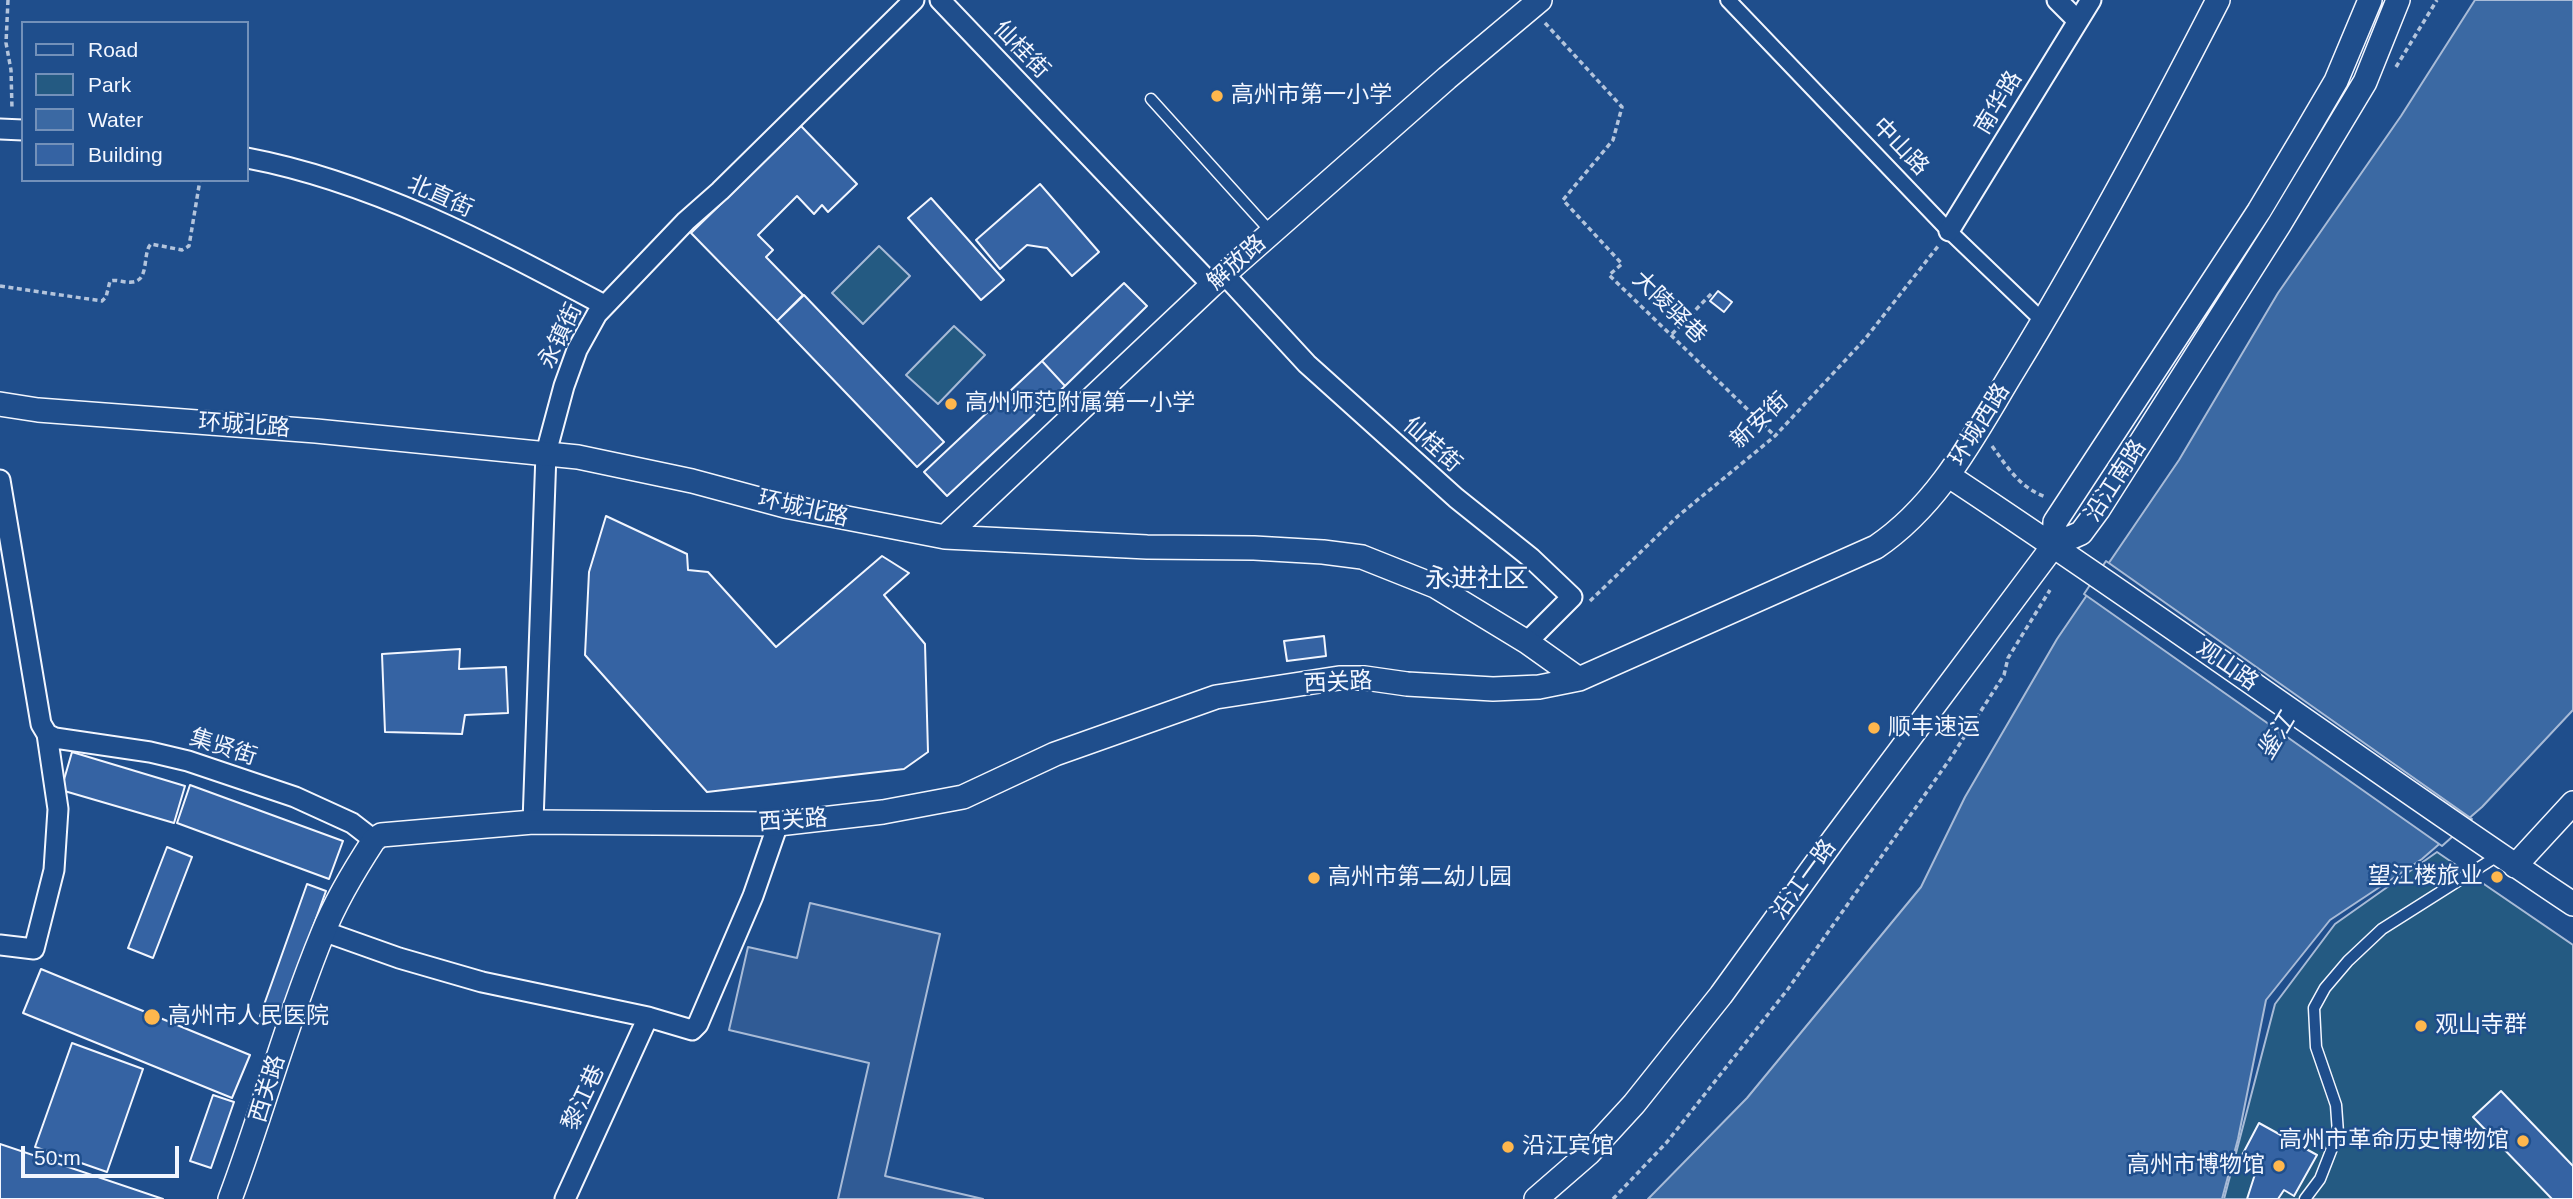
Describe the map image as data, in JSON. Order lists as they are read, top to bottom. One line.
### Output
{"streets":{"street":["仙桂街","南华路","中山路","北直街","解放路","永镇街","环城西路","环城北路","沿江南路","观山路","西关路","集贤街","沿江一路","黎江巷"],"path":["大陵驿巷","新安街"]},"crossings":[["仙桂街","解放路"],["仙桂街","新安街"],["南华路","中山路"],["南华路","新安街"],["中山路","新安街"],["中山路","环城西路"],["北直街","永镇街"],["解放路","大陵驿巷"],["解放路","环城北路"],["大陵驿巷","新安街"],["永镇街","环城北路"],["永镇街","西关路"],["环城西路","环城北路"],["环城西路","观山路"],["环城西路","西关路"],["环城北路","西关路"],["沿江南路","观山路"],["沿江南路","沿江一路"],["观山路","沿江一路"],["西关路","集贤街"]],"districts":["永进社区"],"water":["鉴江"],"places":["高州市第一小学","高州师范附属第一小学","顺丰速运","望江楼旅业","高州市第二幼儿园","高州市人民医院","观山寺群","高州市革命历史博物馆","沿江宾馆","高州市博物馆"],"legend":["Road","Park","Water","Building"],"scale_bar":"50 m"}
